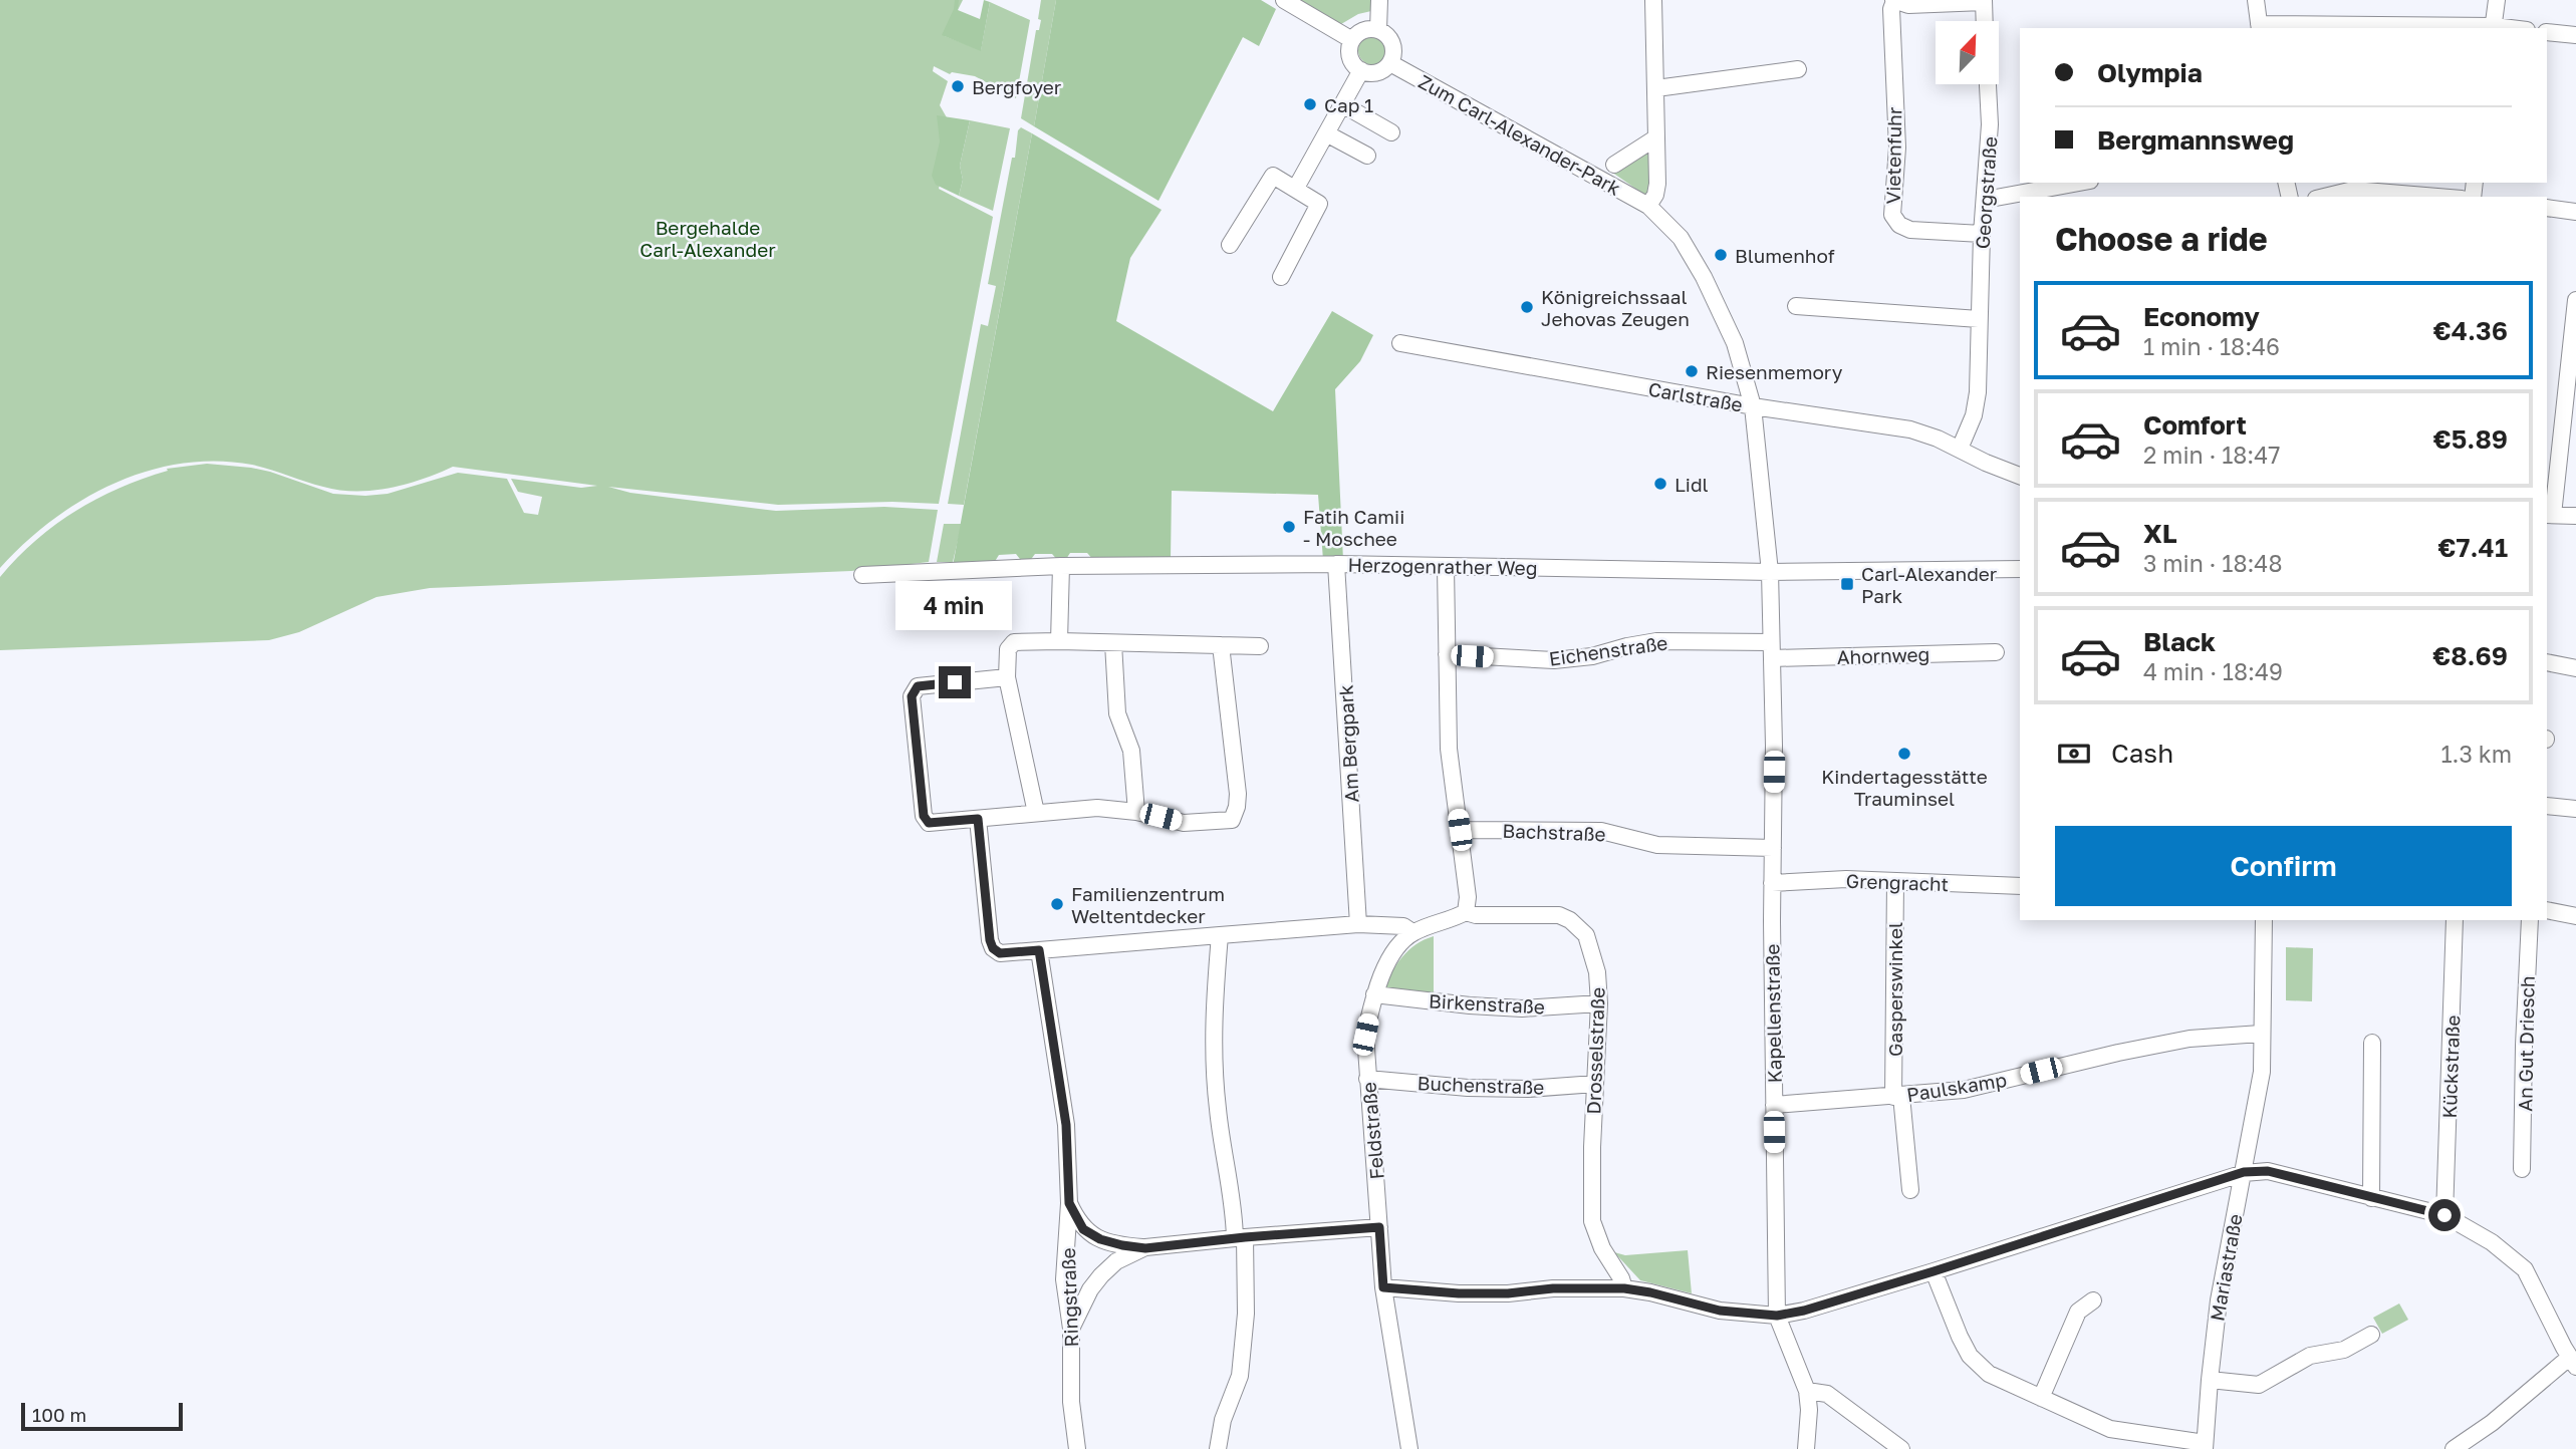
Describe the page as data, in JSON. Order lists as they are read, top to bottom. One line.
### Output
{"streets":{"street":["Zum Carl-Alexander-Park","Vietenfuhr","Georgstraße","Carlstraße","Herzogenrather Weg","Eichenstraße","Ahornweg","Am Bergpark","Bachstraße","Grengracht","Gasperswinkel","Birkenstraße","Kapellenstraße","An Gut Driesch","Drosselstraße","Kückstraße","Buchenstraße","Paulskamp","Feldstraße","Mariastraße","Ringstraße"]},"crossings":[["Zum Carl-Alexander-Park","Carlstraße"],["Zum Carl-Alexander-Park","Kapellenstraße"],["Vietenfuhr","Georgstraße"],["Georgstraße","Carlstraße"],["Carlstraße","Kapellenstraße"],["Herzogenrather Weg","Am Bergpark"],["Herzogenrather Weg","Kapellenstraße"],["Eichenstraße","Kapellenstraße"],["Ahornweg","Kapellenstraße"],["Bachstraße","Kapellenstraße"],["Grengracht","Gasperswinkel"],["Grengracht","Kapellenstraße"],["Gasperswinkel","Paulskamp"],["Birkenstraße","Drosselstraße"],["Birkenstraße","Feldstraße"],["Kapellenstraße","Paulskamp"],["Drosselstraße","Buchenstraße"],["Buchenstraße","Feldstraße"],["Paulskamp","Mariastraße"]],"parks":["Bergehalde Carl-Alexander"],"places":{"other":["Bergfoyer","Cap 1","Blumenhof","Königreichssaal Jehovas Zeugen","Riesenmemory","Lidl","Fatih Camii - Moschee","Kindertagesstätte Trauminsel","Familienzentrum Weltentdecker"],"transit":["Carl-Alexander Park"]},"scale_bar":"100 m","north":"top right","page":{"banner":["Olympia","Bergmannsweg"],"heading":"Choose a ride","list":[{"name":"Economy","note":"1 min · 18:46","value":"€4.36"},{"name":"Comfort","note":"2 min · 18:47","value":"€5.89"},{"name":"XL","note":"3 min · 18:48","value":"€7.41"},{"name":"Black","note":"4 min · 18:49","value":"€8.69"}],"bubble":"4 min","pay":["Cash","1.3 km"],"buttons":"Confirm","scale":"100 m"}}
